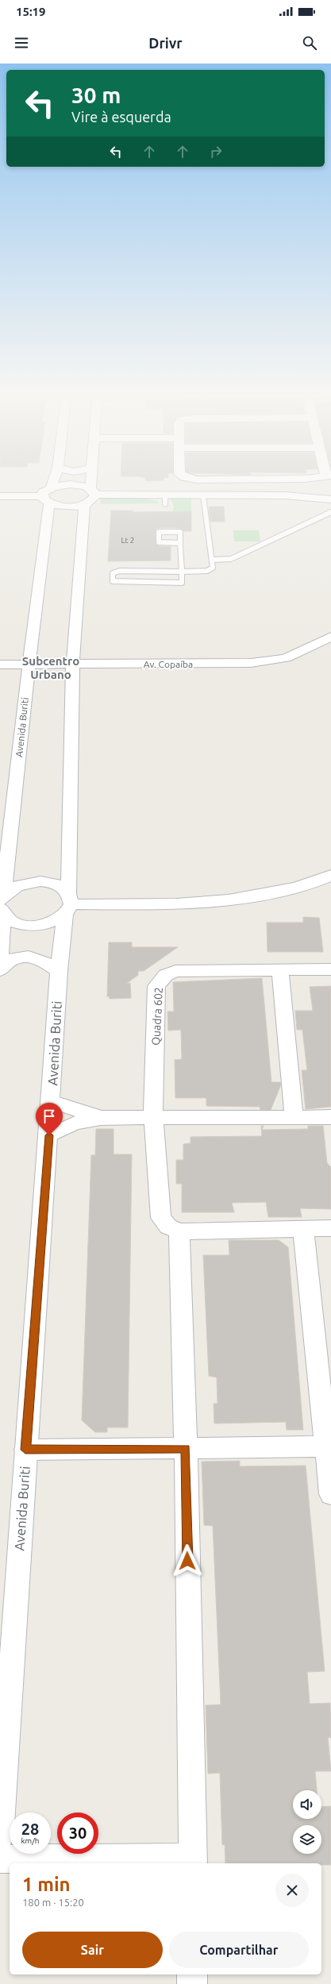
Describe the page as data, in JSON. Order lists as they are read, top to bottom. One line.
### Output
{"streets":{"street":["Av. Copaíba","Avenida Buriti","Quadra 602"]},"crossings":[["Av. Copaíba","Avenida Buriti"]],"districts":["Subcentro Urbano"],"house_numbers":["Lt 2"],"page":{"status":"15:19","header":"Drivr","turn":["30 m","Vire à esquerda"],"speed":"28 km/h","limit":"30","heading":["1 min","180 m · 15:20"],"buttons":["Sair","Compartilhar"]}}
